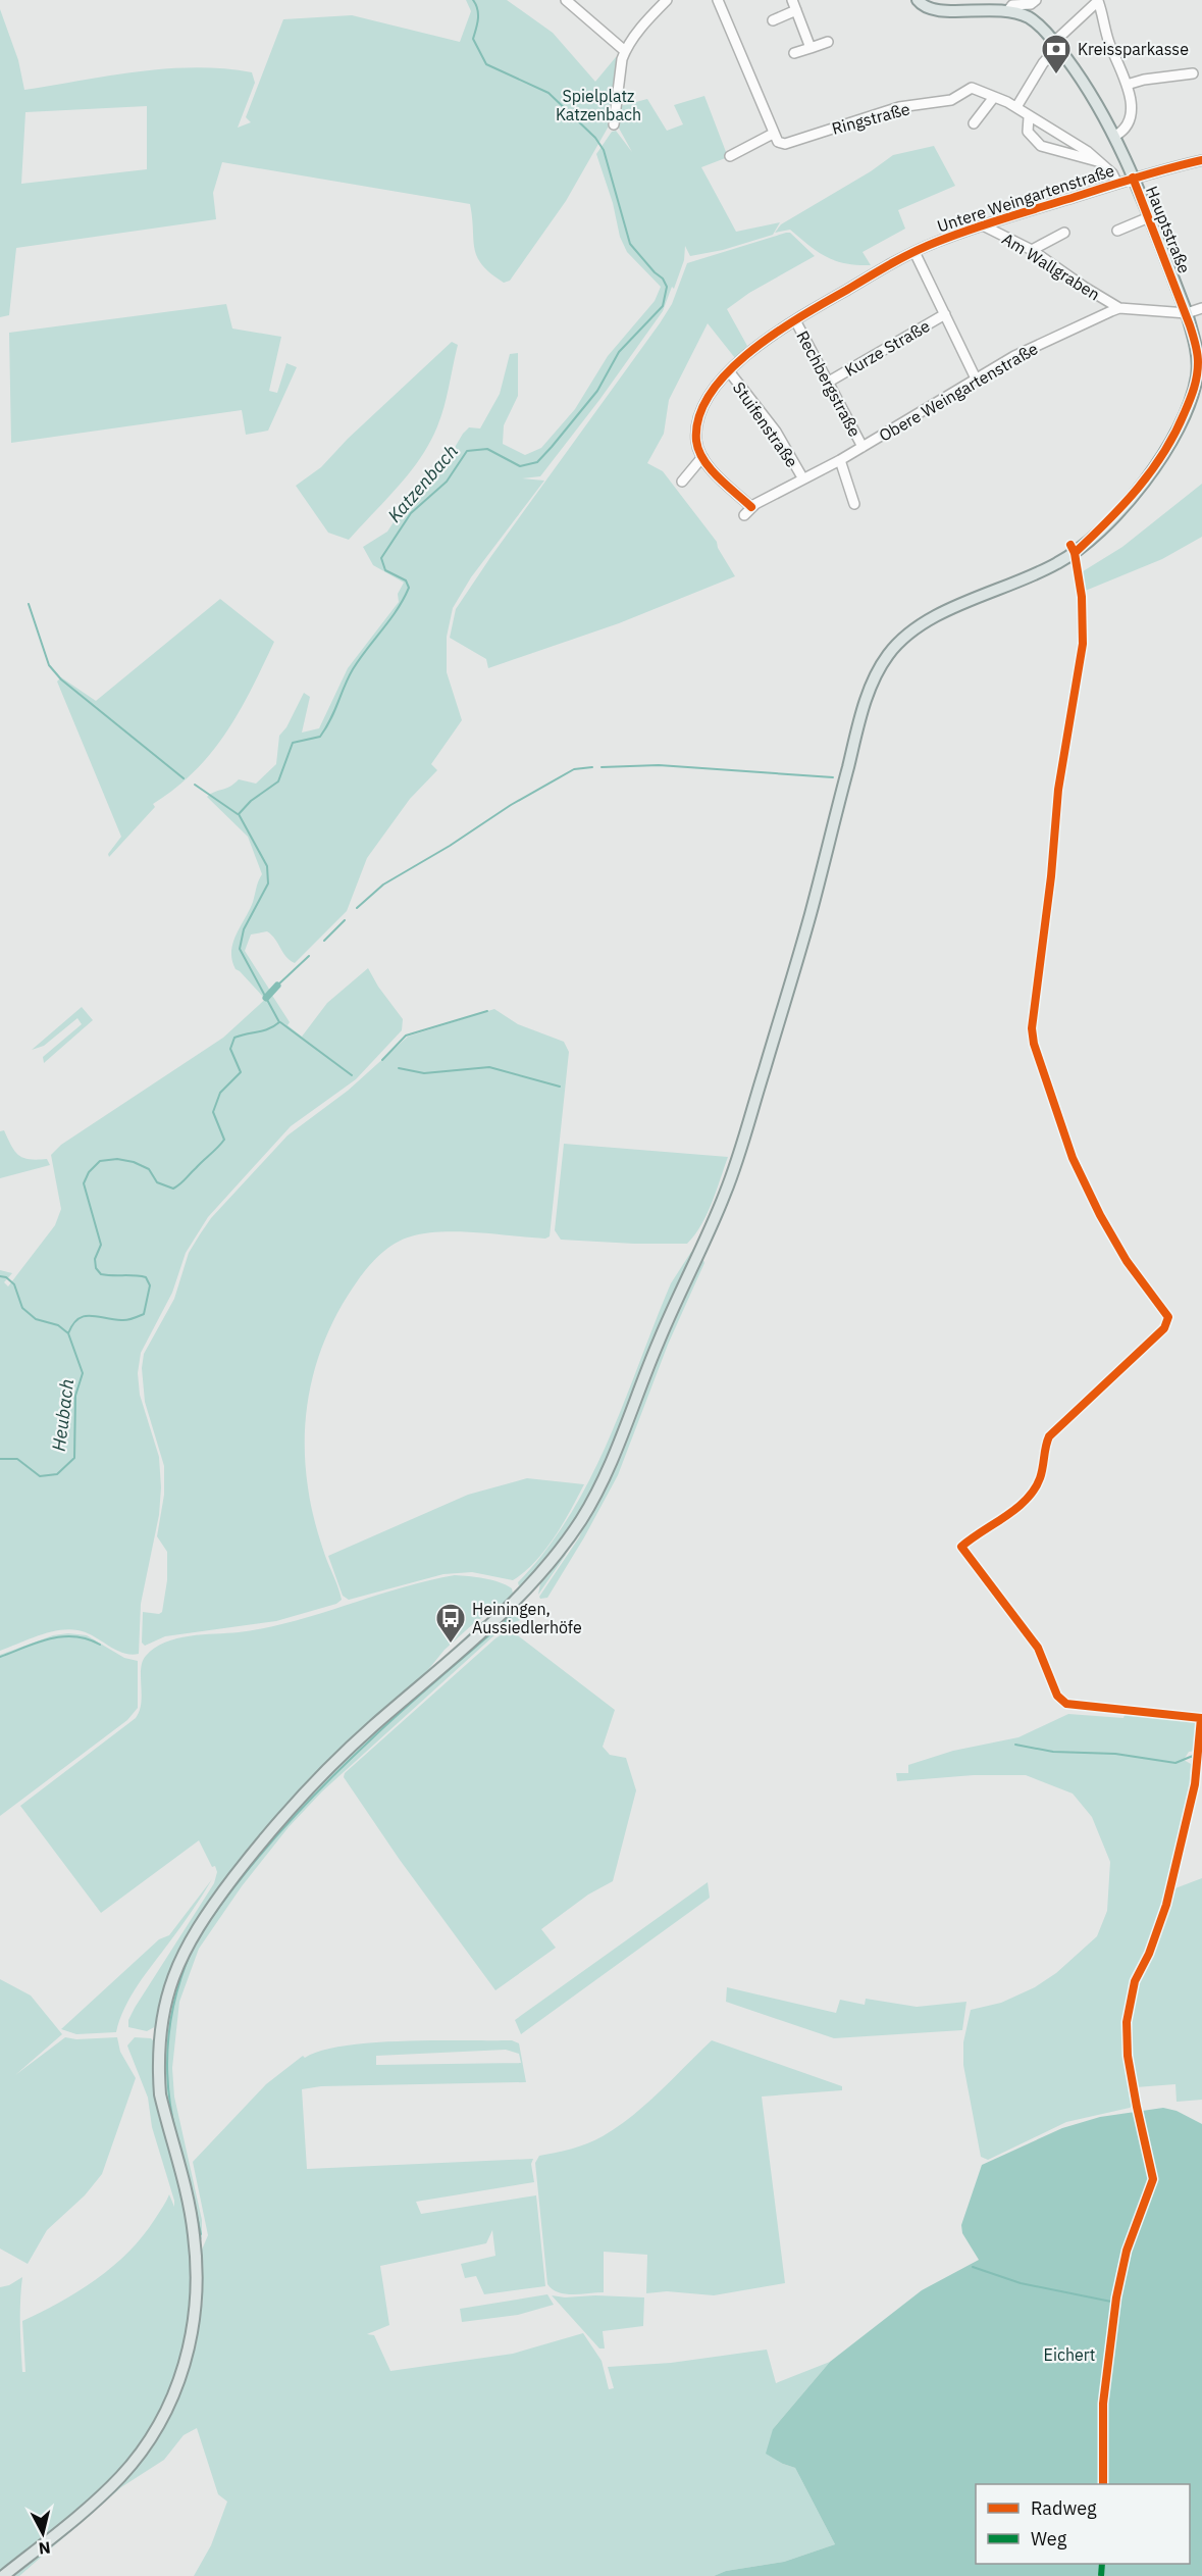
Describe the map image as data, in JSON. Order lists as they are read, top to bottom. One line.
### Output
{"streets":{"main road":["Hauptstraße"],"street":["Ringstraße","Untere Weingartenstraße","Am Wallgraben","Kurze Straße","Rechbergstraße","Obere Weingartenstraße","Stuifenstraße"]},"crossings":[["Untere Weingartenstraße","Hauptstraße"],["Untere Weingartenstraße","Am Wallgraben"],["Untere Weingartenstraße","Rechbergstraße"],["Untere Weingartenstraße","Stuifenstraße"],["Hauptstraße","Obere Weingartenstraße"],["Am Wallgraben","Obere Weingartenstraße"],["Kurze Straße","Rechbergstraße"],["Rechbergstraße","Obere Weingartenstraße"],["Obere Weingartenstraße","Stuifenstraße"]],"water":["Katzenbach","Heubach"],"parks":["Spielplatz Katzenbach","Eichert"],"places":{"bank":["Kreissparkasse"],"bus stop":["Heiningen, Aussiedlerhöfe"]},"legend":["Radweg","Weg"],"north":"bottom"}
